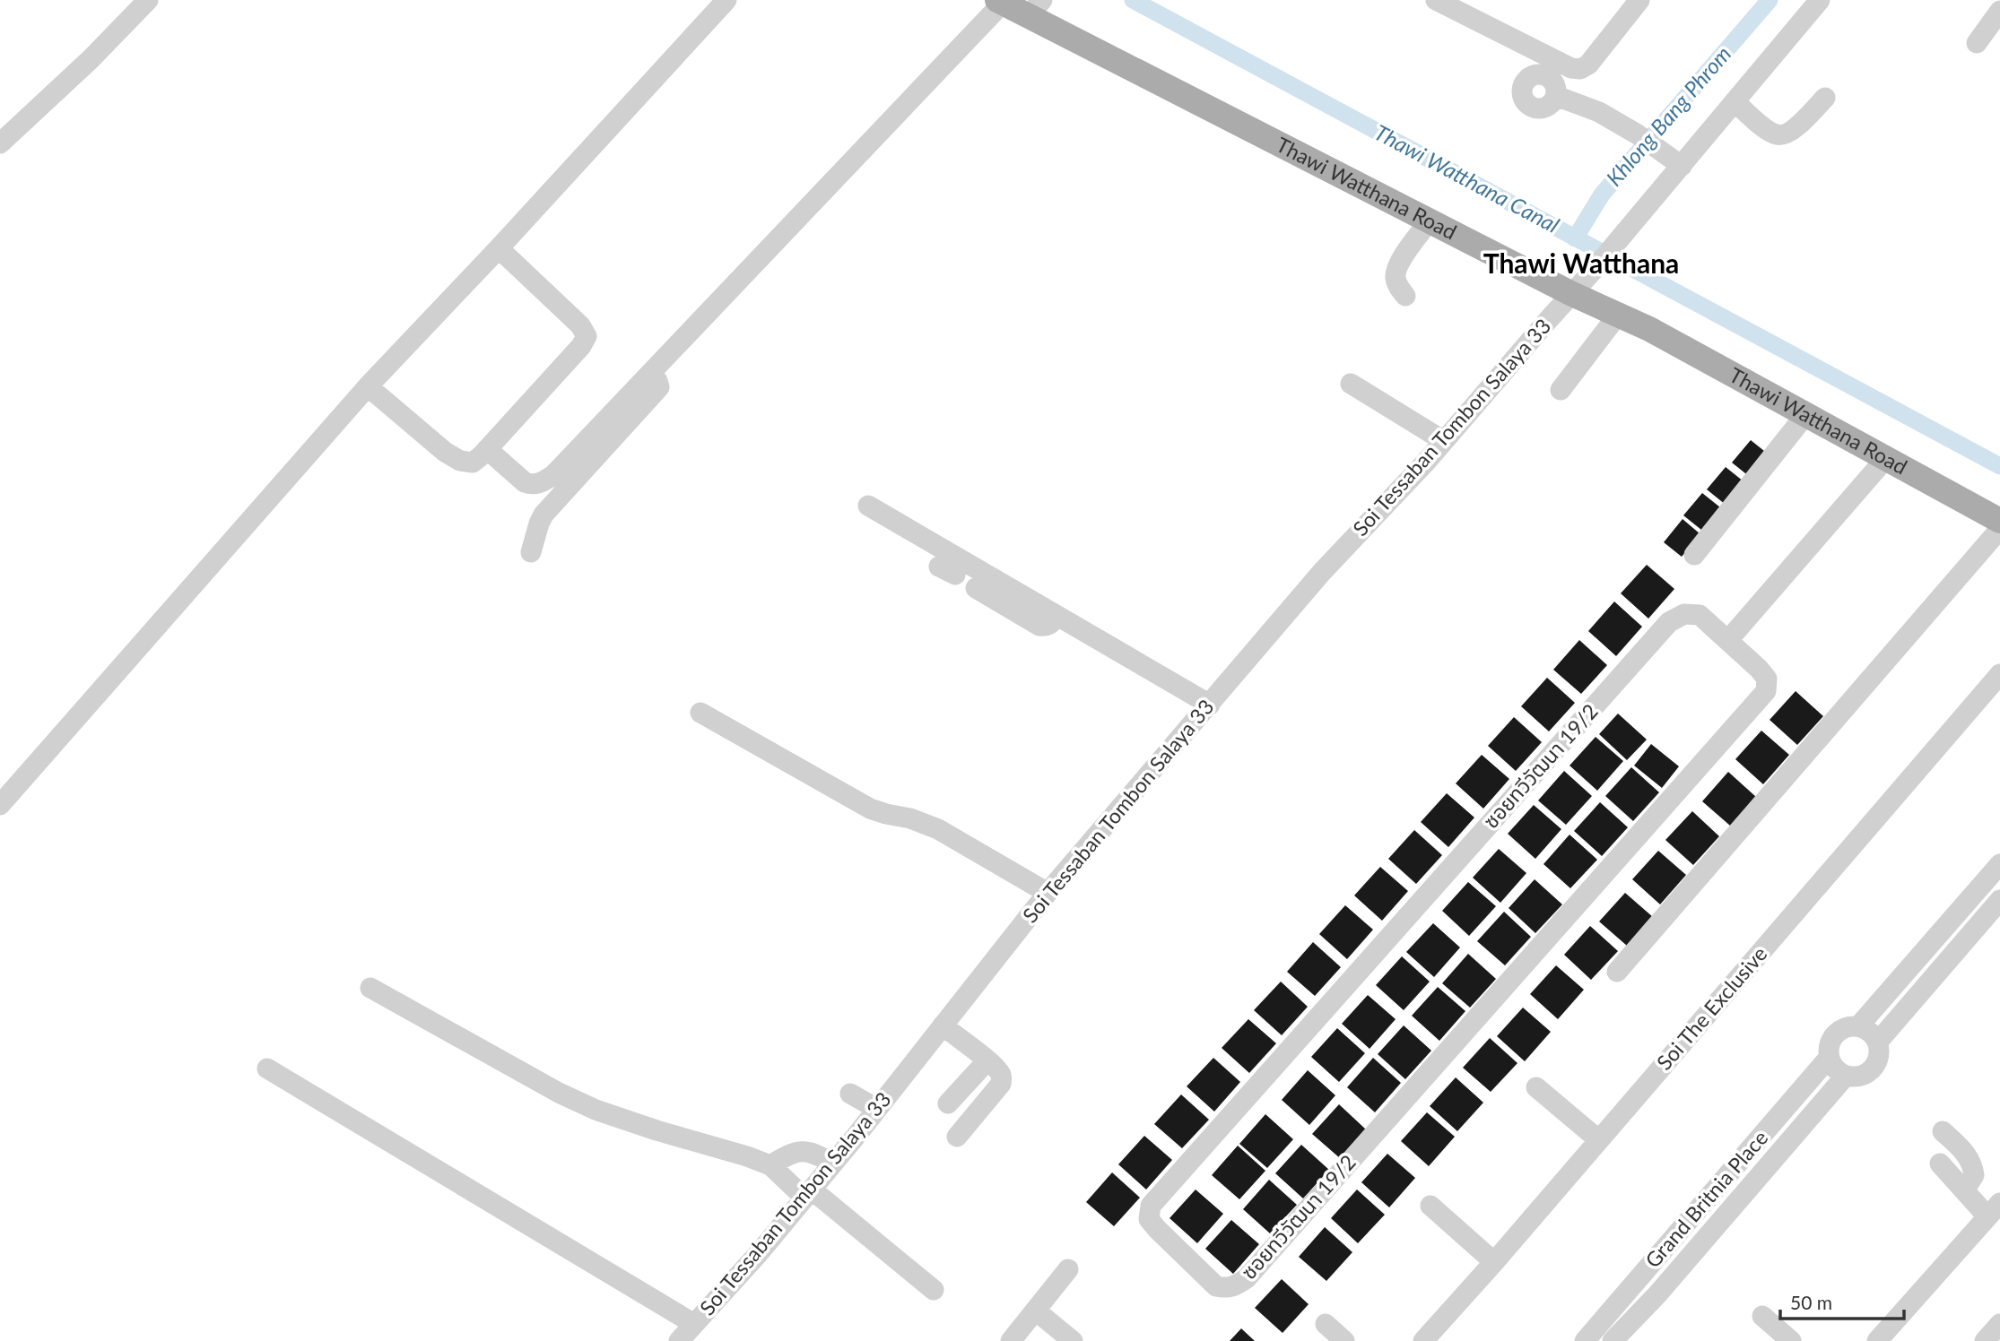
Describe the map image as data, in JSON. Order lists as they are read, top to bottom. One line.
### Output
{"streets":{"main road":["Thawi Watthana Road"],"street":["Soi Tessaban Tombon Salaya 33","ซอยทวีวัฒนา 19/2","Soi The Exclusive","Grand Britnia Place"]},"crossings":[["Thawi Watthana Road","Soi Tessaban Tombon Salaya 33"]],"districts":["Thawi Watthana"],"water":["Khlong Bang Phrom","Thawi Watthana Canal"],"scale_bar":"50 m"}
